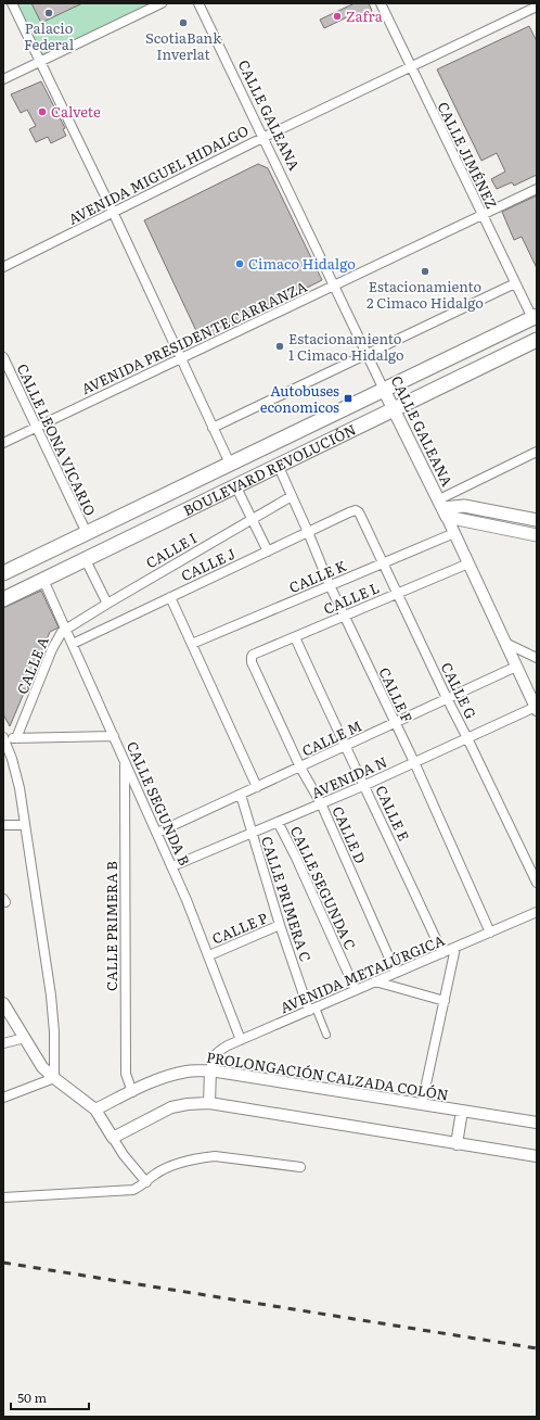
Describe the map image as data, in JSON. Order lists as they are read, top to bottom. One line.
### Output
{"streets":{"main road":["CALLE GALEANA","BOULEVARD REVOLUCIÓN"],"street":["CALLE JIMÉNEZ","AVENIDA MIGUEL HIDALGO","AVENIDA PRESIDENTE CARRANZA","CALLE LEONA VICARIO","CALLE I","CALLE J","CALLE K","CALLE L","CALLE A","CALLE G","CALLE F","CALLE M","AVENIDA N","CALLE SEGUNDA B","CALLE E","CALLE D","CALLE SEGUNDA C","CALLE PRIMERA C","CALLE PRIMERA B","CALLE P","AVENIDA METALÚRGICA","PROLONGACIÓN CALZADA COLÓN"]},"crossings":[["CALLE GALEANA","AVENIDA MIGUEL HIDALGO"],["CALLE GALEANA","AVENIDA PRESIDENTE CARRANZA"],["CALLE GALEANA","BOULEVARD REVOLUCIÓN"],["CALLE GALEANA","CALLE K"],["CALLE GALEANA","CALLE L"],["CALLE GALEANA","CALLE M"],["CALLE GALEANA","AVENIDA N"],["CALLE JIMÉNEZ","AVENIDA MIGUEL HIDALGO"],["CALLE JIMÉNEZ","AVENIDA PRESIDENTE CARRANZA"],["AVENIDA PRESIDENTE CARRANZA","CALLE LEONA VICARIO"],["BOULEVARD REVOLUCIÓN","CALLE F"],["BOULEVARD REVOLUCIÓN","CALLE SEGUNDA B"],["CALLE I","CALLE A"],["CALLE I","CALLE F"],["CALLE I","CALLE SEGUNDA B"],["CALLE J","CALLE G"],["CALLE J","CALLE F"],["CALLE J","CALLE SEGUNDA B"],["CALLE K","CALLE G"],["CALLE K","CALLE F"],["CALLE L","CALLE G"],["CALLE L","CALLE F"],["CALLE L","CALLE E"],["CALLE L","CALLE D"],["CALLE A","CALLE SEGUNDA B"],["CALLE G","CALLE M"],["CALLE G","AVENIDA N"],["CALLE F","CALLE M"],["CALLE F","AVENIDA N"],["CALLE F","AVENIDA METALÚRGICA"],["CALLE M","CALLE SEGUNDA B"],["CALLE M","CALLE E"],["CALLE M","CALLE D"],["CALLE M","CALLE PRIMERA C"],["AVENIDA N","CALLE SEGUNDA B"],["AVENIDA N","CALLE E"],["AVENIDA N","CALLE D"],["AVENIDA N","CALLE SEGUNDA C"],["AVENIDA N","CALLE PRIMERA C"],["CALLE SEGUNDA B","CALLE PRIMERA B"],["CALLE SEGUNDA B","CALLE P"],["CALLE SEGUNDA B","AVENIDA METALÚRGICA"],["CALLE E","AVENIDA METALÚRGICA"],["CALLE D","AVENIDA METALÚRGICA"],["CALLE SEGUNDA C","AVENIDA METALÚRGICA"],["CALLE PRIMERA C","CALLE P"],["CALLE PRIMERA C","AVENIDA METALÚRGICA"],["CALLE PRIMERA B","PROLONGACIÓN CALZADA COLÓN"],["AVENIDA METALÚRGICA","PROLONGACIÓN CALZADA COLÓN"]],"places":{"other":["Palacio Federal","Zafra","ScotiaBank Inverlat","Calvete","Cimaco Hidalgo","Estacionamiento 2 Cimaco Hidalgo","Estacionamiento 1 Cimaco Hidalgo"],"transit":["Autobuses economicos"]},"scale_bar":"50 m"}
